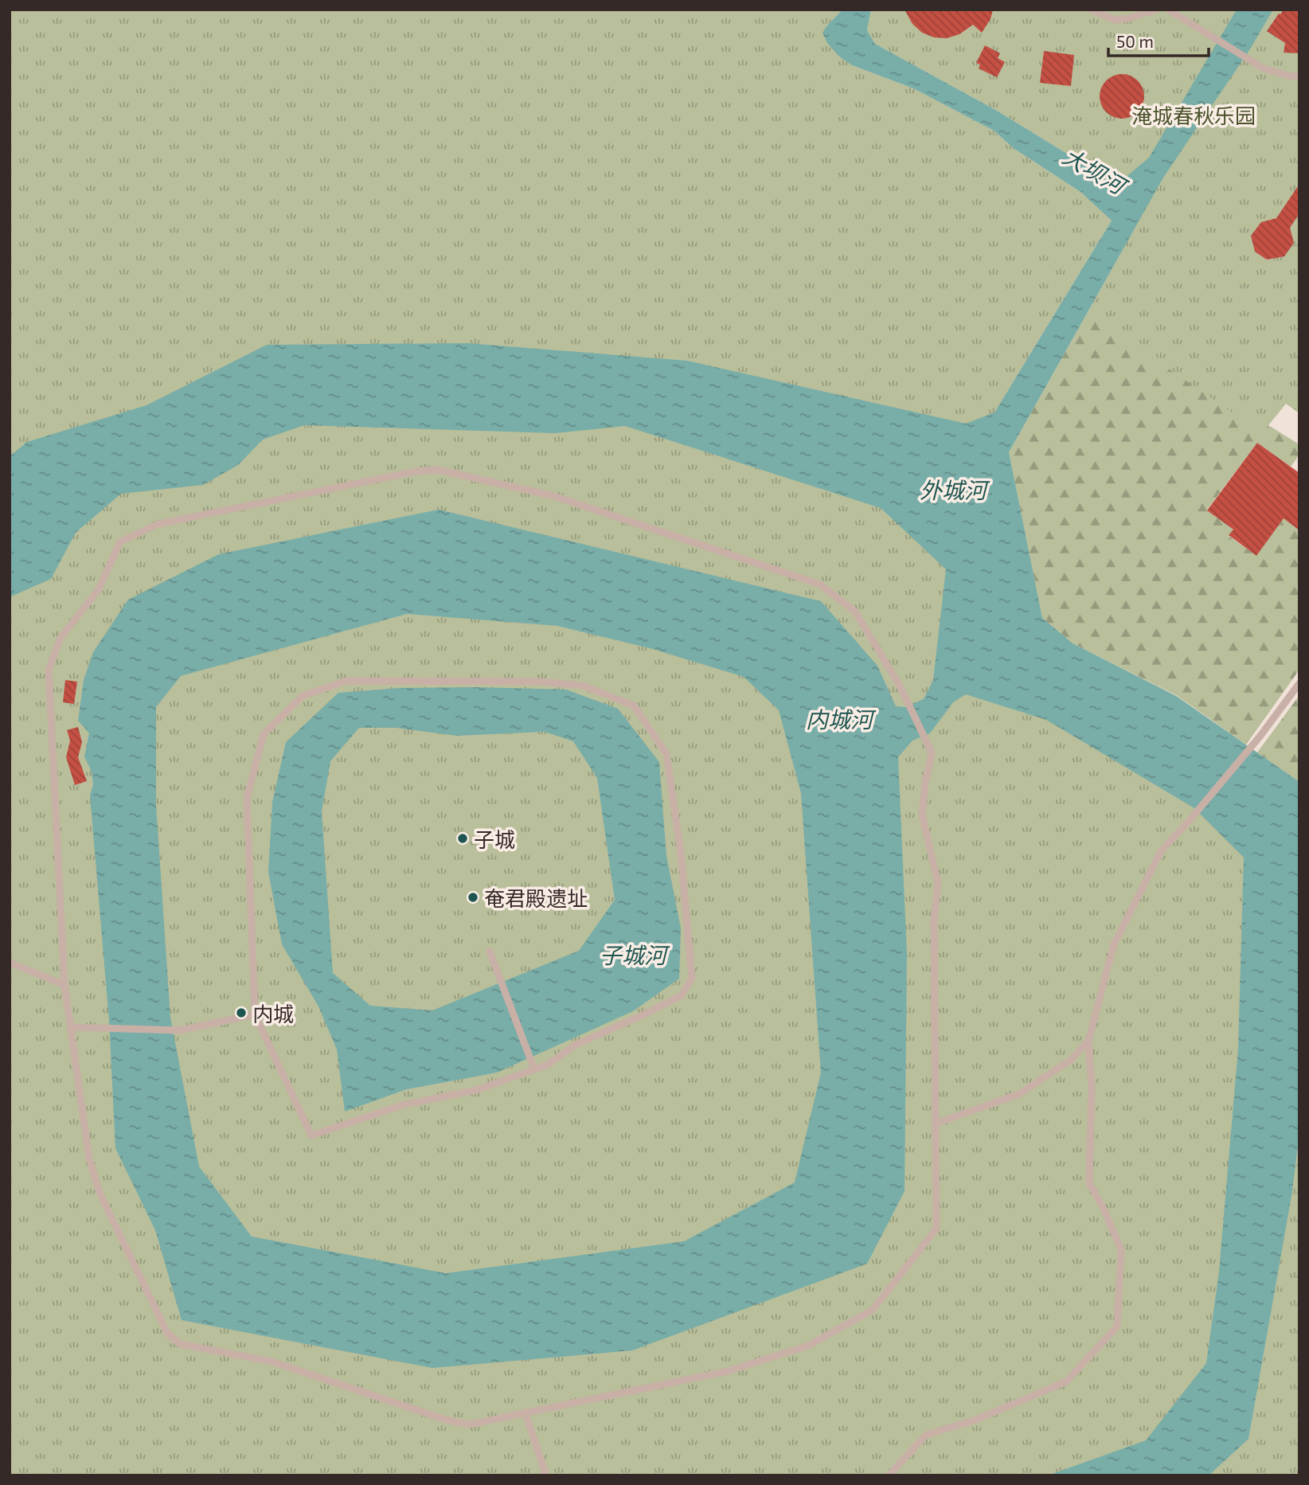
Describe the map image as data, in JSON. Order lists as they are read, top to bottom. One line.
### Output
{"water":["大坝河","外城河","内城河","子城河"],"parks":["淹城春秋乐园"],"places":["子城","奄君殿遗址","内城"],"scale_bar":"50 m"}
